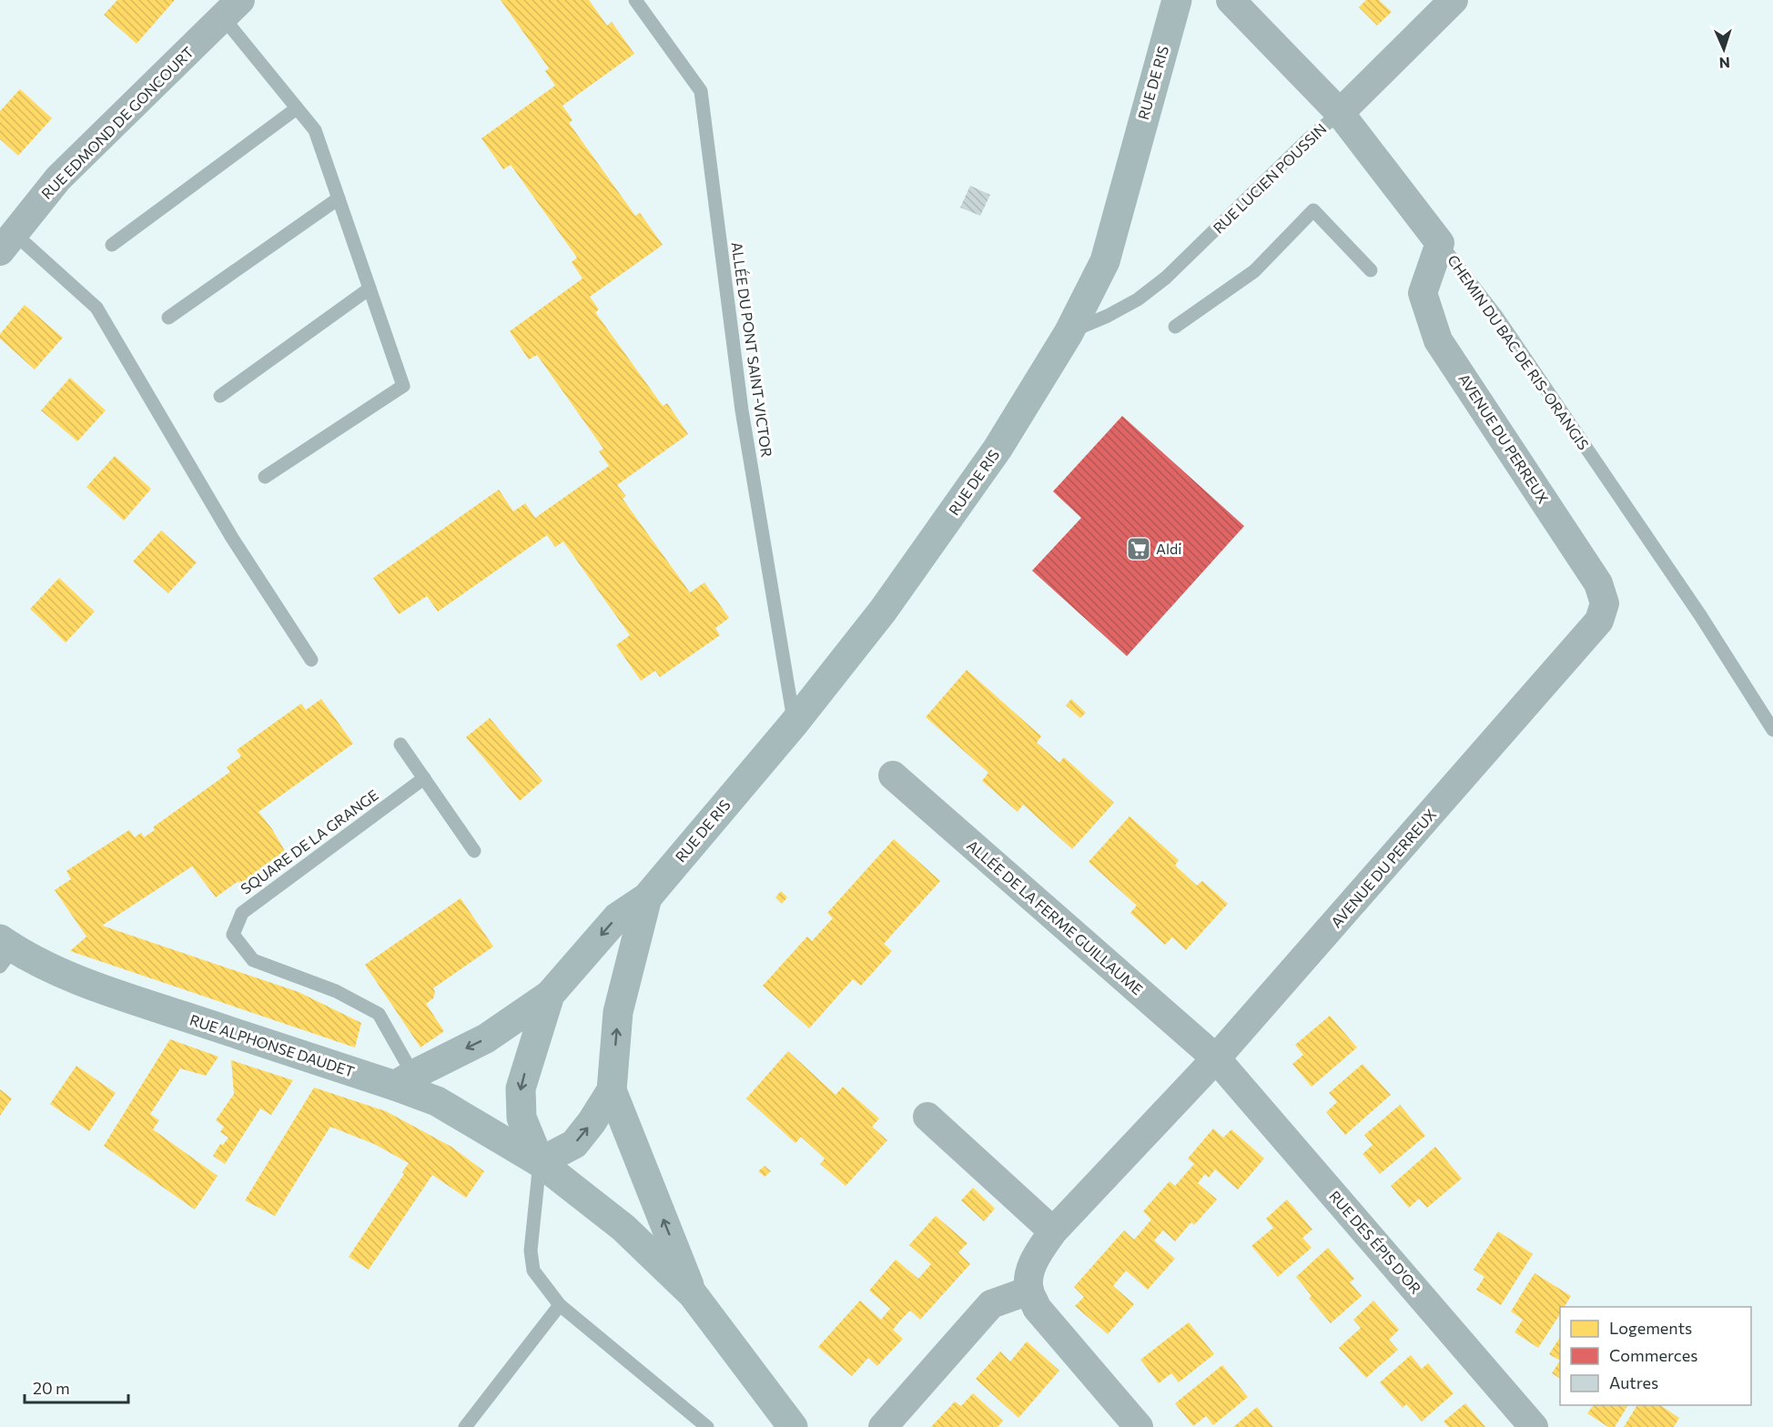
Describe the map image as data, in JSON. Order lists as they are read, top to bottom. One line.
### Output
{"streets":{"main road":["RUE DE RIS","RUE ALPHONSE DAUDET"],"street":["RUE EDMOND DE GONCOURT","RUE LUCIEN POUSSIN","CHEMIN DU BAC DE RIS-ORANGIS","AVENUE DU PERREUX","ALLÉE DE LA FERME GUILLAUME","RUE DES ÉPIS D'OR"],"lane":["ALLÉE DU PONT SAINT-VICTOR","SQUARE DE LA GRANGE"]},"crossings":[["RUE DE RIS","RUE LUCIEN POUSSIN"],["RUE DE RIS","ALLÉE DU PONT SAINT-VICTOR"],["RUE DE RIS","SQUARE DE LA GRANGE"],["RUE DE RIS","RUE ALPHONSE DAUDET"],["RUE LUCIEN POUSSIN","CHEMIN DU BAC DE RIS-ORANGIS"],["CHEMIN DU BAC DE RIS-ORANGIS","AVENUE DU PERREUX"],["AVENUE DU PERREUX","ALLÉE DE LA FERME GUILLAUME"],["AVENUE DU PERREUX","RUE DES ÉPIS D'OR"],["SQUARE DE LA GRANGE","RUE ALPHONSE DAUDET"],["ALLÉE DE LA FERME GUILLAUME","RUE DES ÉPIS D'OR"]],"places":{"supermarket":["Aldi"]},"legend":["Logements","Commerces","Autres"],"scale_bar":"20 m","north":"bottom"}
